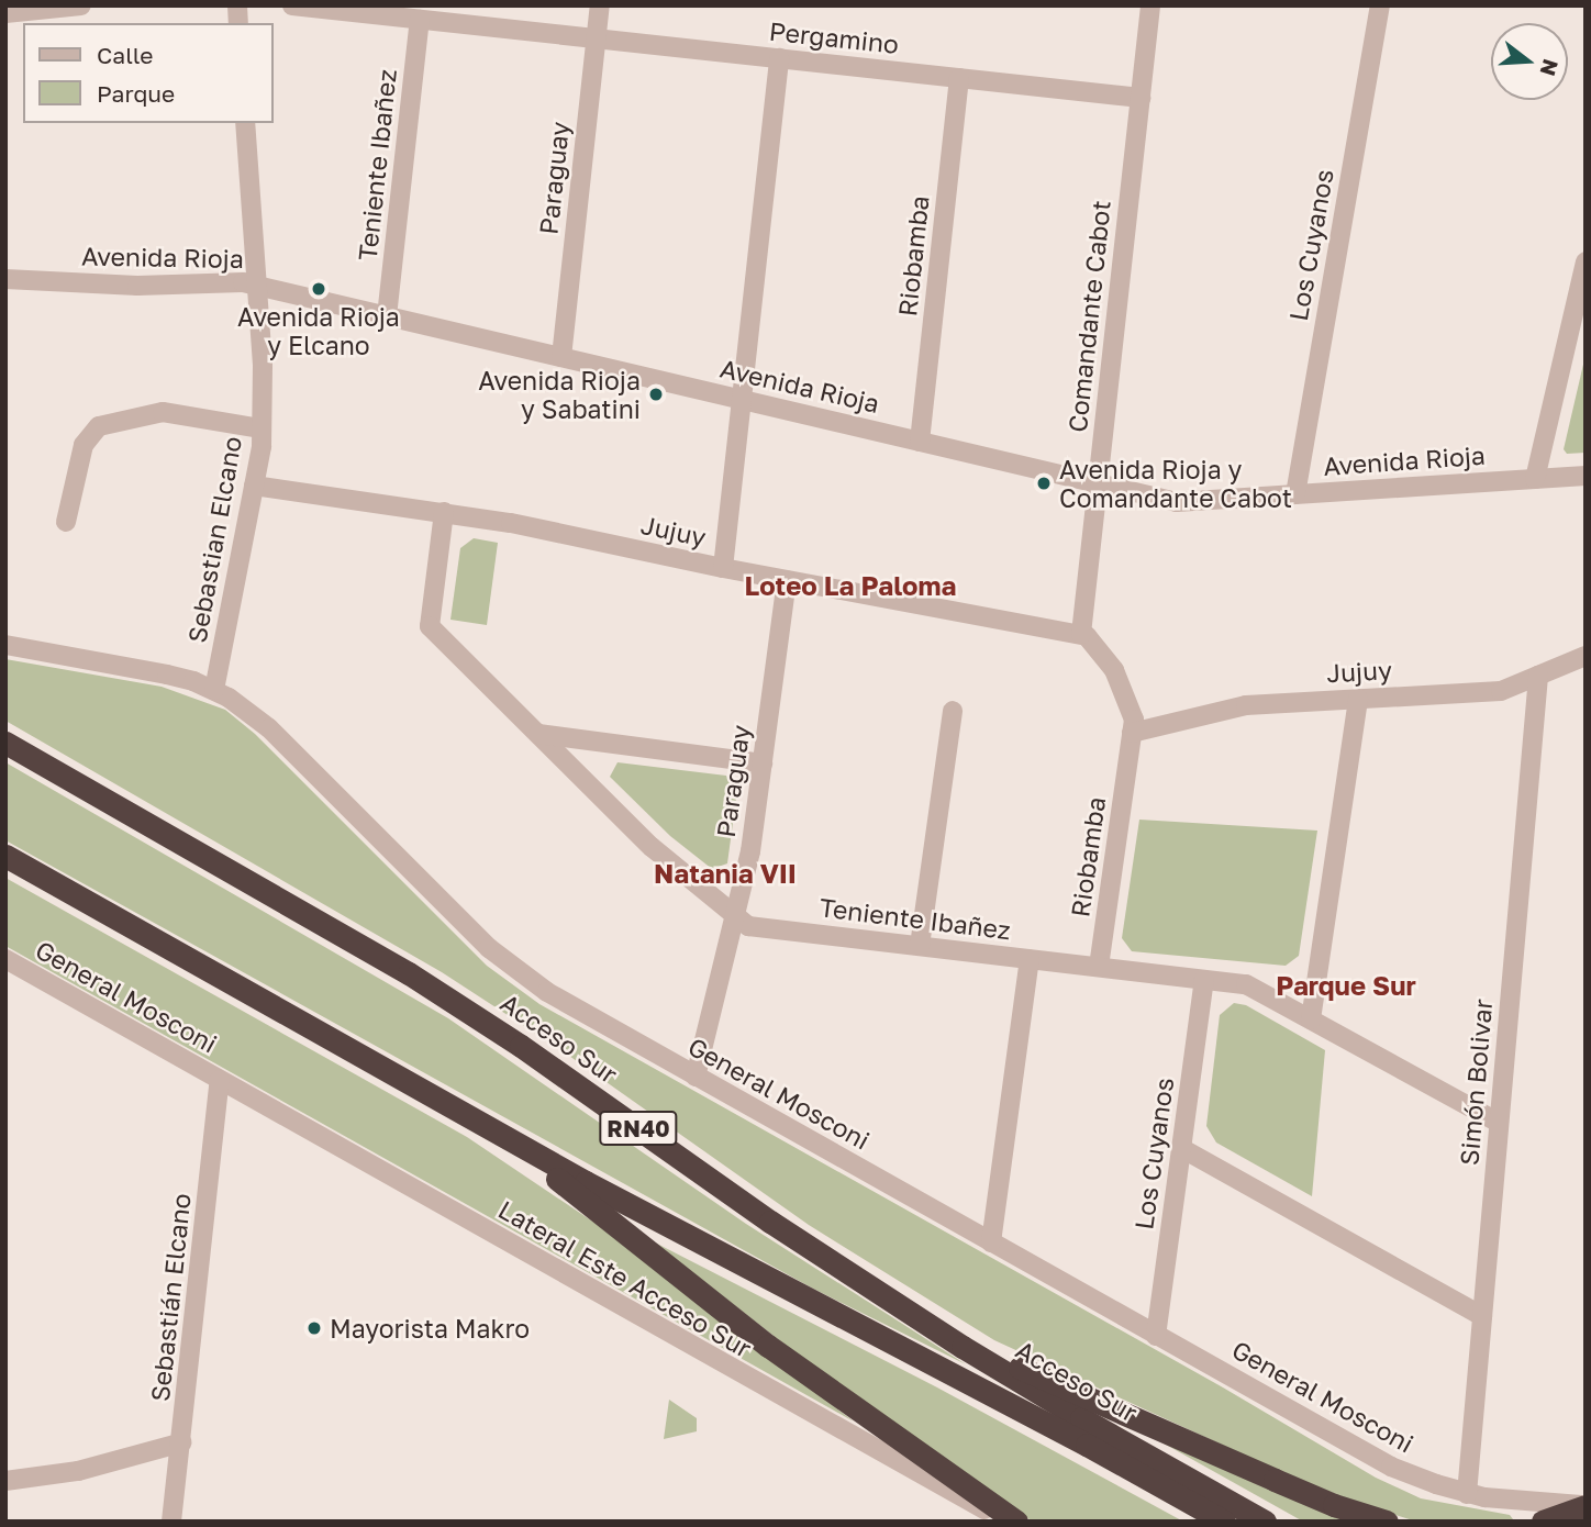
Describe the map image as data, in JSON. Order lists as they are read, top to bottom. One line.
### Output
{"streets":{"highway":["Acceso Sur","RN40"],"street":["Pergamino","Teniente Ibañez","Paraguay","Los Cuyanos","Riobamba","Avenida Rioja","Comandante Cabot","Jujuy","Sebastian Elcano","General Mosconi","Simón Bolivar","Lateral Este Acceso Sur","Sebastián Elcano"]},"crossings":[["Pergamino","Teniente Ibañez"],["Pergamino","Paraguay"],["Pergamino","Riobamba"],["Pergamino","Comandante Cabot"],["Teniente Ibañez","Paraguay"],["Teniente Ibañez","Los Cuyanos"],["Teniente Ibañez","Riobamba"],["Teniente Ibañez","Avenida Rioja"],["Teniente Ibañez","Jujuy"],["Teniente Ibañez","Simón Bolivar"],["Paraguay","Avenida Rioja"],["Paraguay","Jujuy"],["Paraguay","General Mosconi"],["Los Cuyanos","Avenida Rioja"],["Los Cuyanos","General Mosconi"],["Riobamba","Avenida Rioja"],["Riobamba","Comandante Cabot"],["Riobamba","Jujuy"],["Avenida Rioja","Comandante Cabot"],["Avenida Rioja","Sebastian Elcano"],["Comandante Cabot","Jujuy"],["Jujuy","Sebastian Elcano"],["Jujuy","Simón Bolivar"],["Sebastian Elcano","General Mosconi"],["General Mosconi","Simón Bolivar"],["General Mosconi","Lateral Este Acceso Sur"],["General Mosconi","Sebastián Elcano"],["Lateral Este Acceso Sur","Sebastián Elcano"]],"districts":["Loteo La Paloma","Natania VII","Parque Sur"],"places":["Avenida Rioja y Elcano","Avenida Rioja y Sabatini","Avenida Rioja y Comandante Cabot","Mayorista Makro"],"legend":["Calle","Parque"],"north":"right"}
